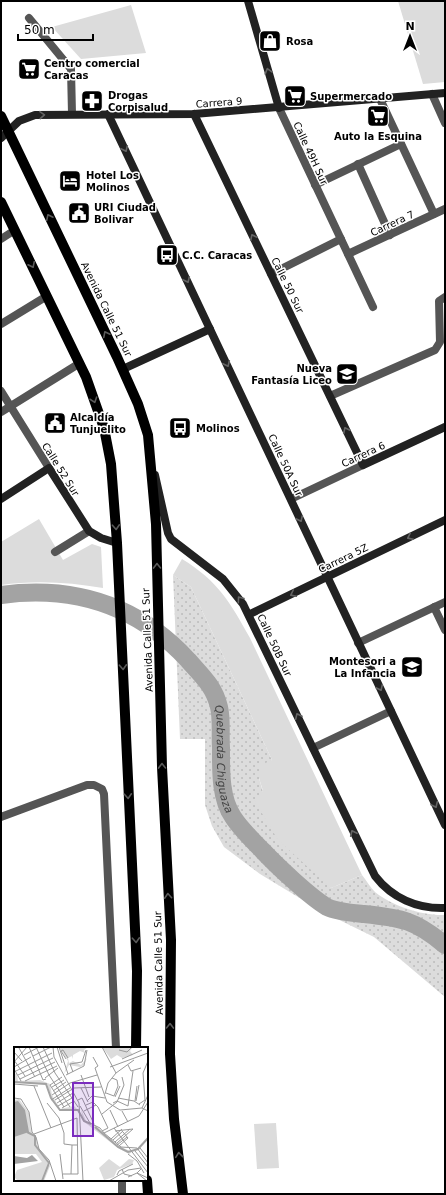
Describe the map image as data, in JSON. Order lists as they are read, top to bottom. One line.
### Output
{"streets":{"main road":["Avenida Calle 51 Sur"],"street":["Carrera 9","Calle 49H Sur","Carrera 7","Calle 50 Sur","Carrera 6","Calle 50A Sur","Calle 52 Sur","Carrera 5Z","Calle 50B Sur"]},"crossings":[["Carrera 9","Calle 49H Sur"],["Carrera 9","Calle 50 Sur"],["Carrera 9","Avenida Calle 51 Sur"],["Carrera 9","Calle 50A Sur"],["Calle 49H Sur","Carrera 7"],["Calle 50 Sur","Carrera 6"],["Avenida Calle 51 Sur","Calle 50B Sur"],["Carrera 6","Calle 50A Sur"],["Calle 50A Sur","Carrera 5Z"],["Carrera 5Z","Calle 50B Sur"]],"one_way":["Calle 50 Sur","Calle 50A Sur","Carrera 5Z","Calle 50B Sur"],"water":["Quebrada Chiguaza"],"places":{"shop":["Rosa"],"supermarket":["Centro comercial Caracas","Supermercado","Auto la Esquina"],"pharmacy":["Drogas Corpisalud"],"hotel":["Hotel Los Molinos"],"public building":["URI Ciudad Bolivar","Alcaldía Tunjuelito"],"bus stop":["C.C. Caracas","Molinos"],"school or university":["Nueva Fantasía Liceo","Montesori a La Infancia"]},"scale_bar":"50 m","north":"top"}
